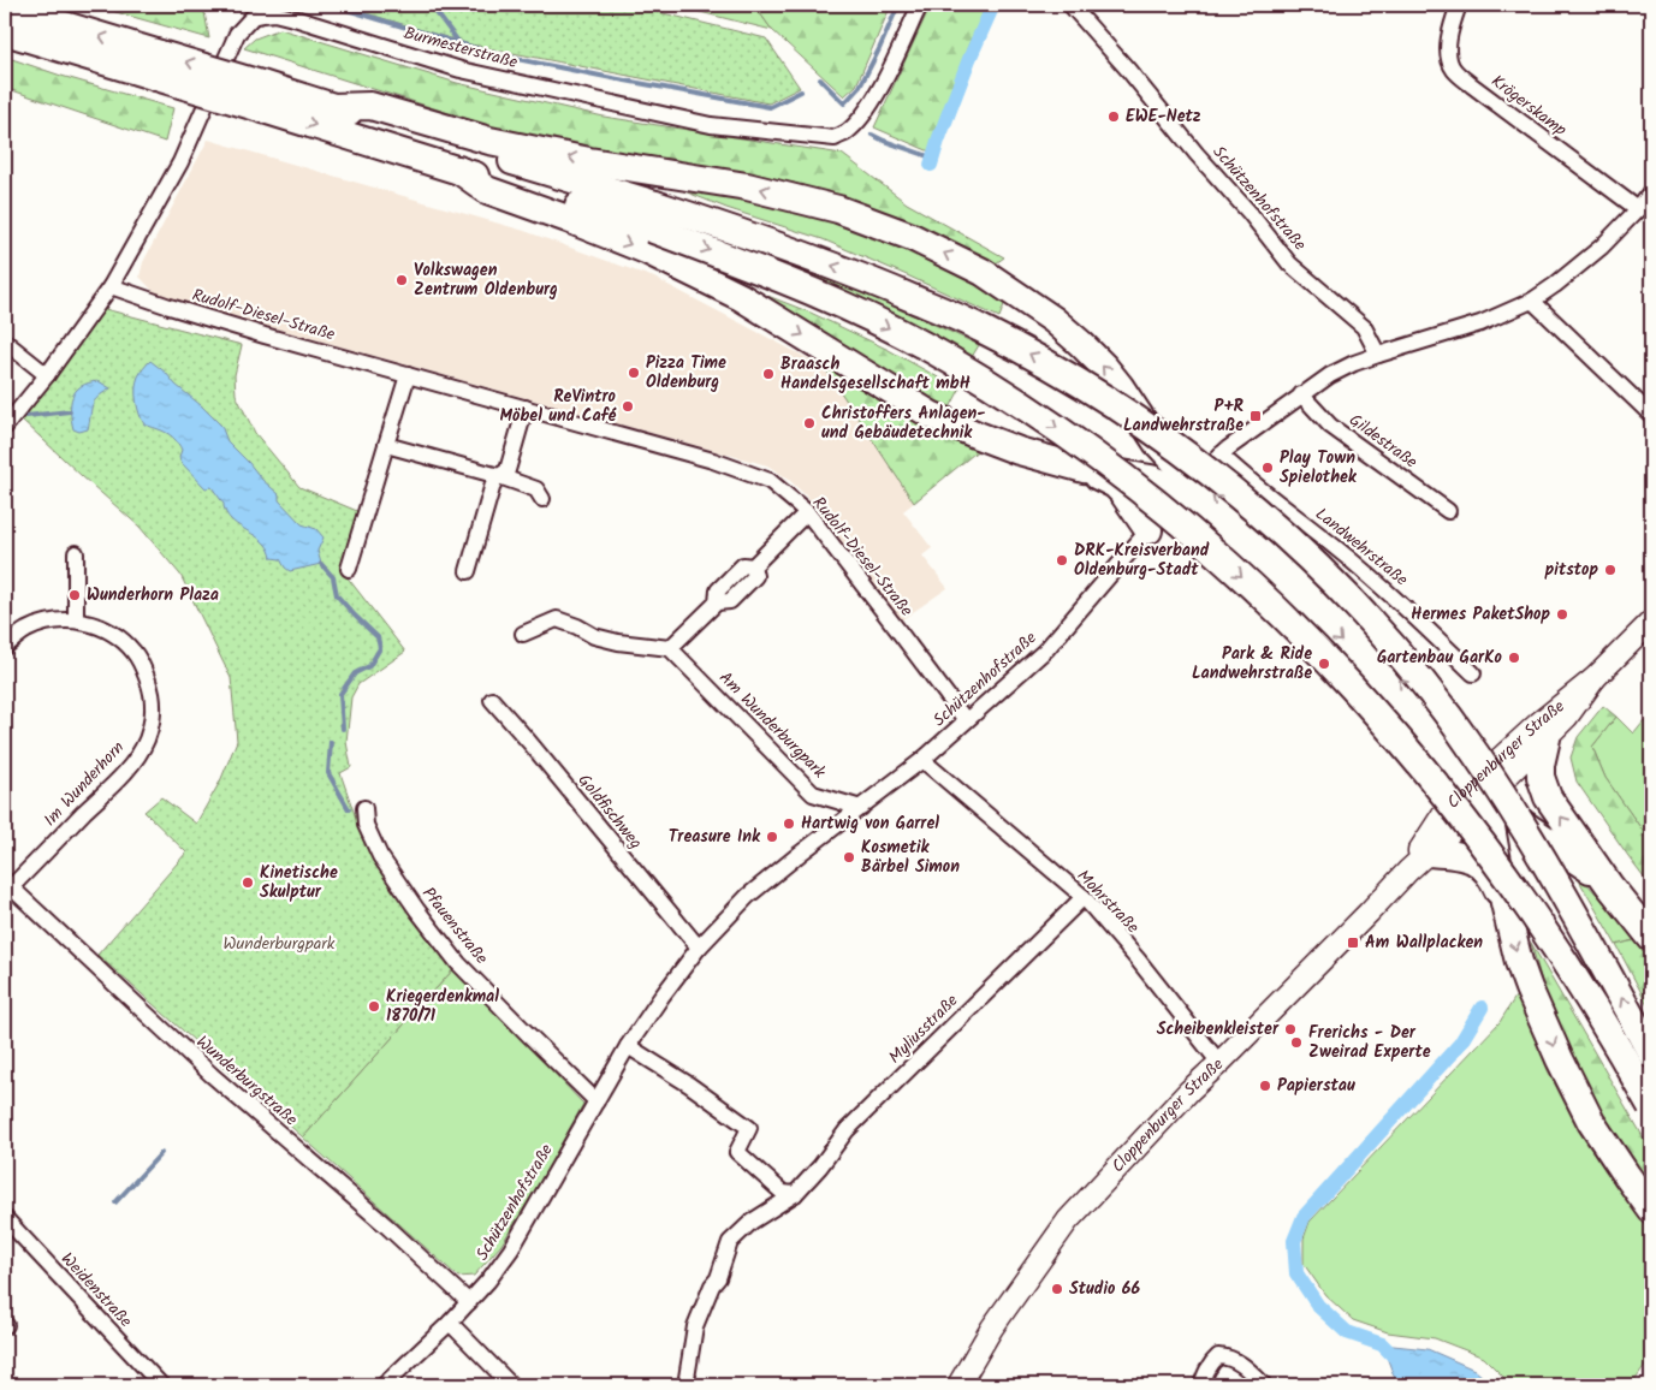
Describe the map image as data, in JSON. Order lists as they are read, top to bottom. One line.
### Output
{"streets":{"main road":["Cloppenburger Straße"],"street":["Burmesterstraße","Krögerskamp","Schützenhofstraße","Rudolf-Diesel-Straße","Gildestraße","Landwehrstraße","Am Wunderburgpark","Im Wunderhorn","Goldfischweg","Mohrstraße","Pfauenstraße","Myliusstraße","Wunderburgstraße","Weidenstraße"]},"crossings":[["Burmesterstraße","Rudolf-Diesel-Straße"],["Krögerskamp","Schützenhofstraße"],["Schützenhofstraße","Rudolf-Diesel-Straße"],["Schützenhofstraße","Gildestraße"],["Schützenhofstraße","Landwehrstraße"],["Schützenhofstraße","Am Wunderburgpark"],["Schützenhofstraße","Goldfischweg"],["Schützenhofstraße","Mohrstraße"],["Schützenhofstraße","Pfauenstraße"],["Schützenhofstraße","Wunderburgstraße"],["Cloppenburger Straße","Mohrstraße"],["Im Wunderhorn","Wunderburgstraße"],["Mohrstraße","Myliusstraße"]],"parks":["Wunderburgpark"],"places":{"other":["EWE-Netz","Volkswagen Zentrum Oldenburg","Pizza Time Oldenburg","Braasch Handelsgesellschaft mbH","ReVintro Möbel und Café","Christoffers Anlagen- und Gebäudetechnik","Play Town Spielothek","DRK-Kreisverband Oldenburg-Stadt","pitstop","Wunderhorn Plaza","Hermes PaketShop","Gartenbau GarKo","Park & Ride Landwehrstraße","Hartwig von Garrel","Treasure Ink","Kosmetik Bärbel Simon","Kinetische Skulptur","Kriegerdenkmal 1870/71","Scheibenkleister","Frerichs - Der Zweirad Experte","Papierstau","Studio 66"],"transit":["P+R Landwehrstraße","Am Wallplacken"]}}
